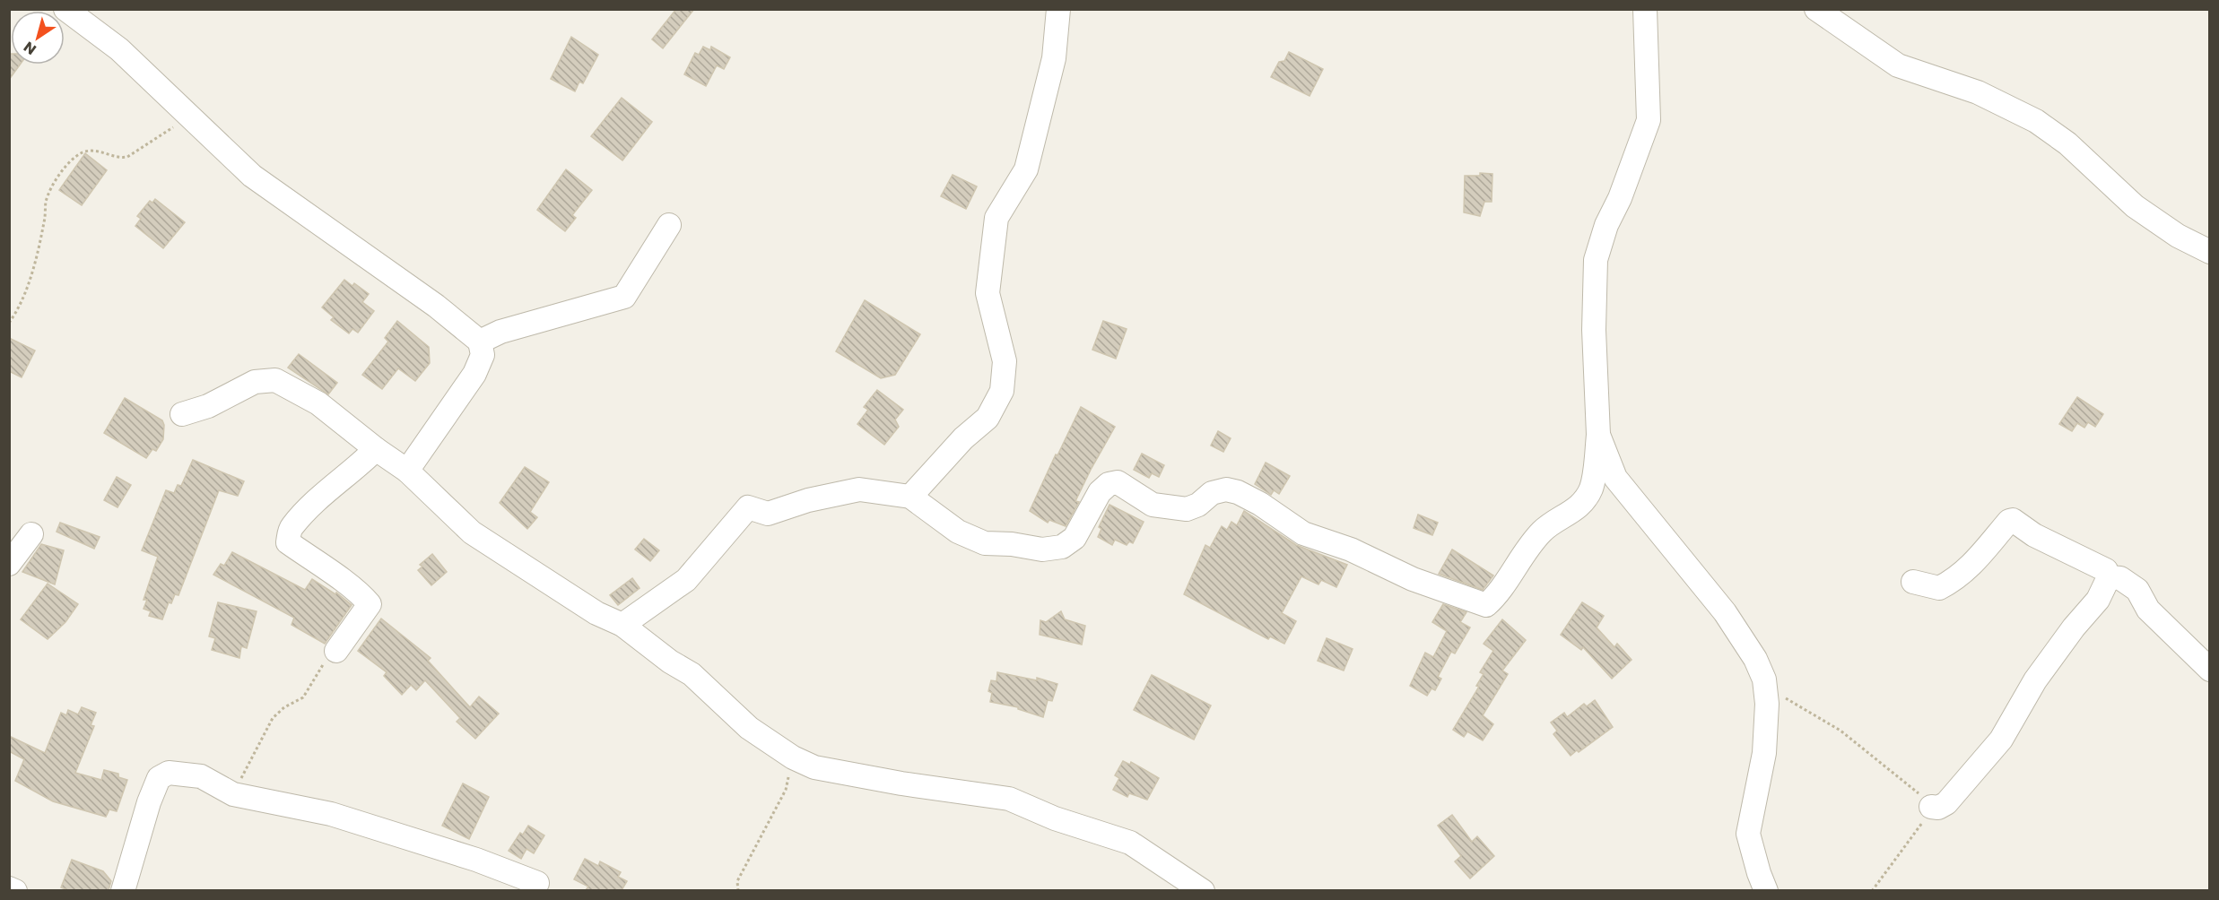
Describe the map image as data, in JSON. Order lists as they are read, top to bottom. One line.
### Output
{"north":"bottom left"}
